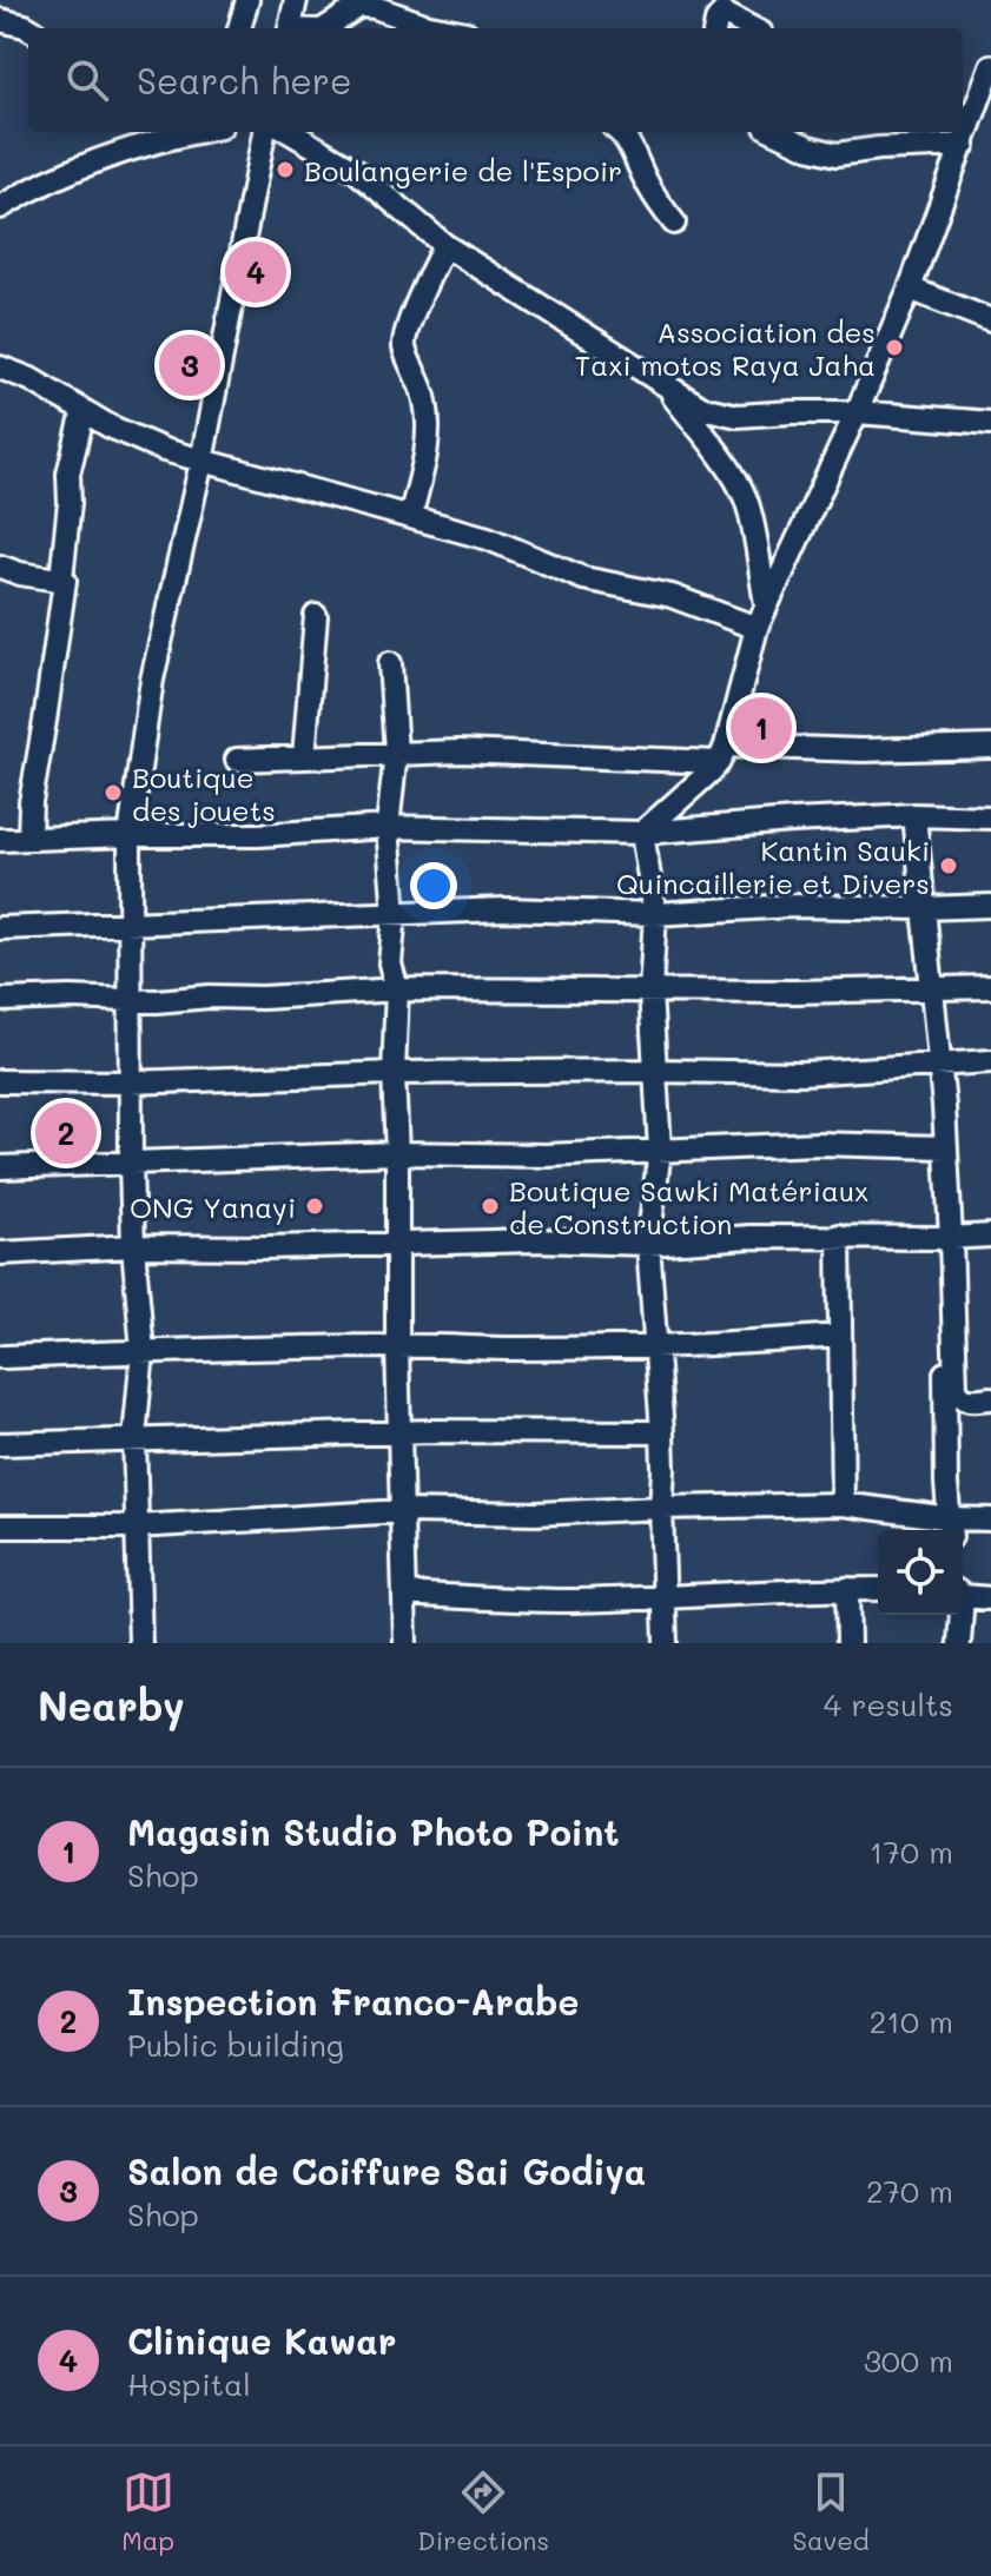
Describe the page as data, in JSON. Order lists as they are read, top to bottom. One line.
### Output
{"places":["Boulangerie de l'Espoir","Association des Taxi motos Raya Jaha","Boutique des jouets","Kantin Sauki Quincaillerie et Divers","ONG Yanayi","Boutique Sawki Matériaux de Construction"],"page":{"search":"Search here","pins":["4","3","1","2"],"heading":["Nearby","4 results"],"list":[{"mark":"1","name":"Magasin Studio Photo Point","note":"Shop","value":"170 m"},{"mark":"2","name":"Inspection Franco-Arabe","note":"Public building","value":"210 m"},{"mark":"3","name":"Salon de Coiffure Sai Godiya","note":"Shop","value":"270 m"},{"mark":"4","name":"Clinique Kawar","note":"Hospital","value":"300 m"}],"nav":["Map","Directions","Saved"]}}
